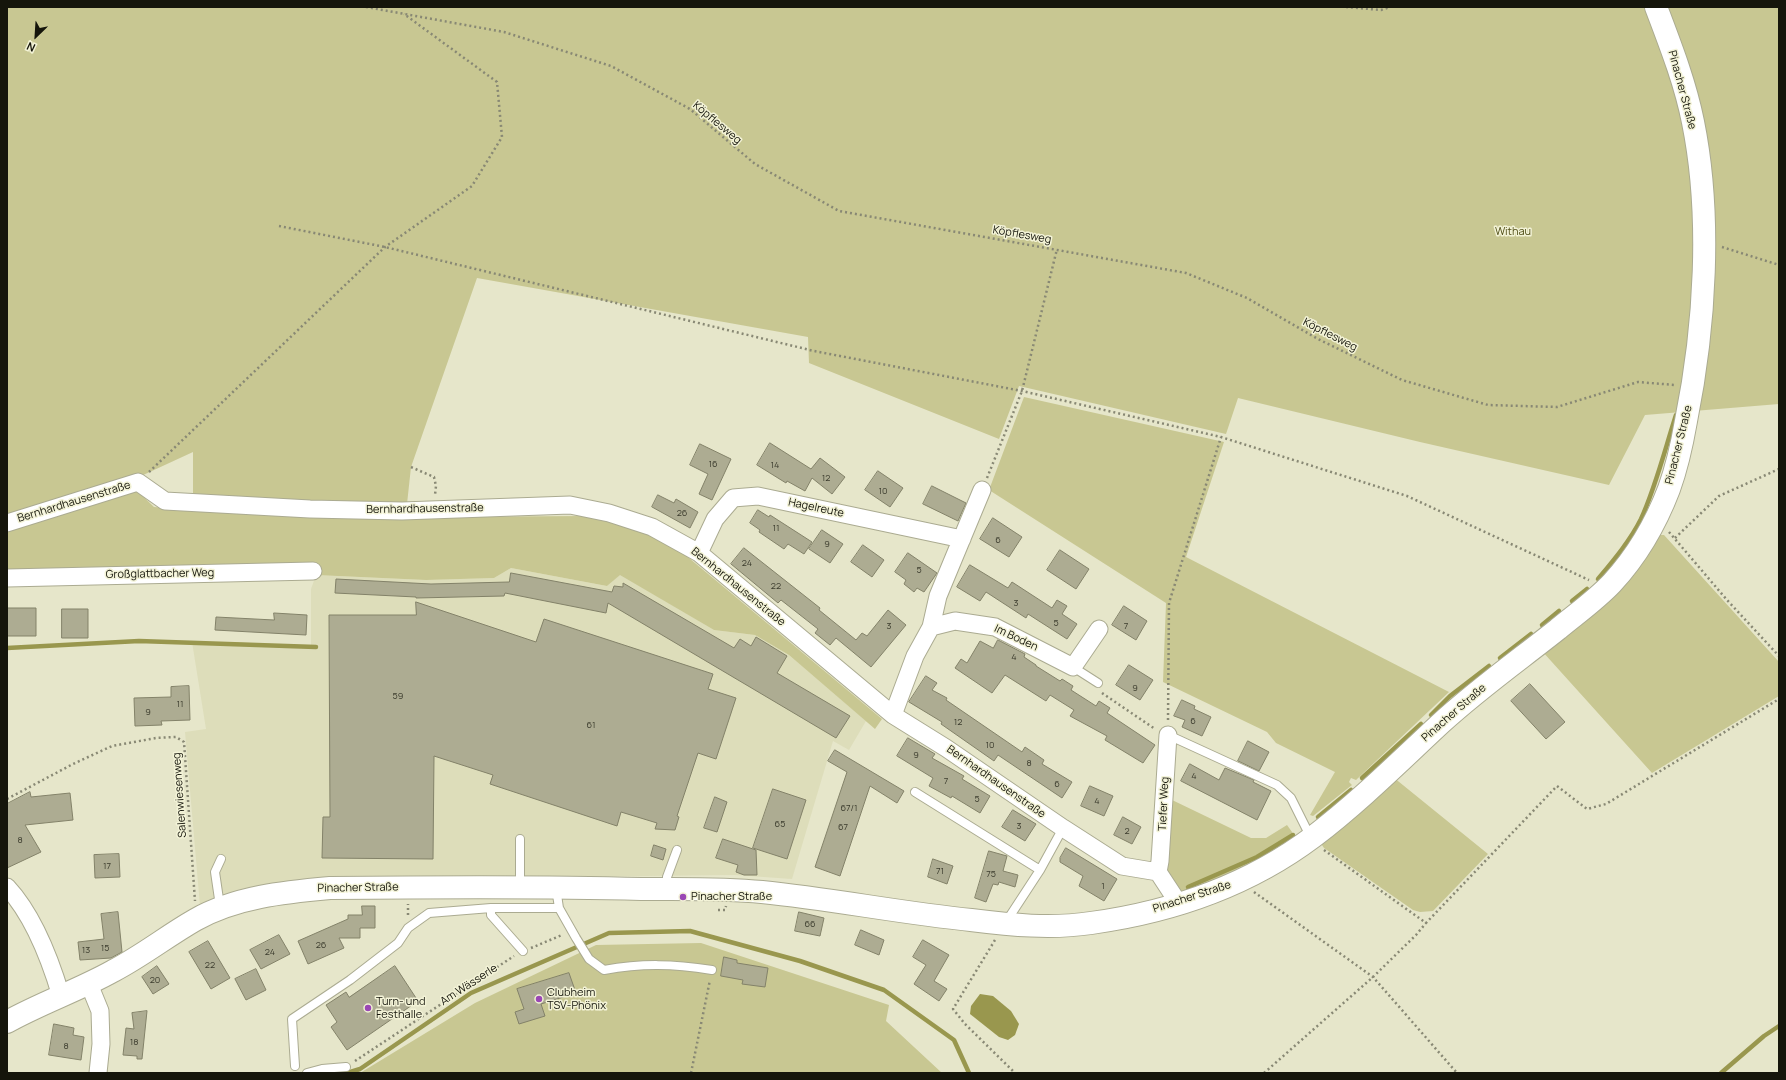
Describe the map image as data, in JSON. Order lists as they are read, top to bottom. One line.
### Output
{"streets":{"street":["Pinacher Straße","Bernhardhausenstraße","Hagelreute","Großglattbacher Weg","Im Boden","Tiefer Weg"],"path":["Köpflesweg","Salenwiesenweg","Am Wässerle"]},"crossings":[["Pinacher Straße","Köpflesweg"],["Pinacher Straße","Salenwiesenweg"],["Bernhardhausenstraße","Hagelreute"],["Bernhardhausenstraße","Tiefer Weg"]],"parks":["Withau"],"places":["Pinacher Straße","Clubheim TSV-Phönix","Turn- und Festhalle"],"house_numbers":["16","14","12","10","26","11","6","9","24","5","22","3","5","3","7","4","9","59","11","9","6","12","61","10","9","8","4","7","6","5","4","67/1","65","3","67","2","8","17","71","75","1","66","26","15","13","24","22","20","18","8"],"north":"bottom left"}
